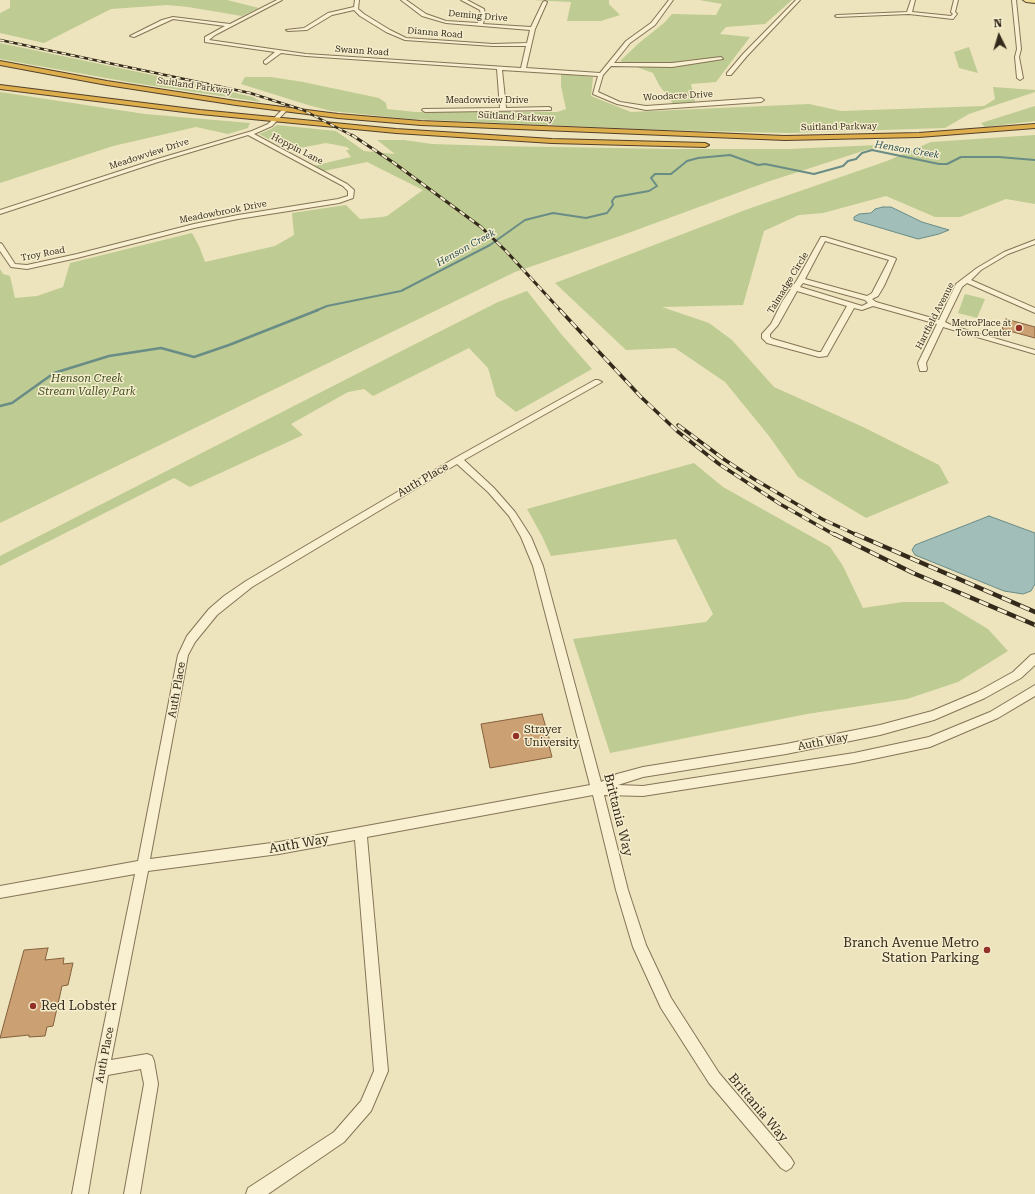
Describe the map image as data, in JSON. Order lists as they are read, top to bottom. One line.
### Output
{"streets":{"highway":["Suitland Parkway"],"street":["Deming Drive","Dianna Road","Swann Road","Woodacre Drive","Meadowview Drive","Hoppin Lane","Meadowbrook Drive","Troy Road","Talmadge Circle","Hartfield Avenue","Auth Place","Auth Way","Brittania Way"]},"crossings":[["Swann Road","Woodacre Drive"],["Suitland Parkway","Meadowview Drive"],["Meadowview Drive","Hoppin Lane"],["Hoppin Lane","Meadowbrook Drive"],["Meadowbrook Drive","Troy Road"],["Auth Place","Auth Way"],["Auth Place","Brittania Way"],["Auth Way","Brittania Way"]],"water":["Henson Creek"],"parks":["Henson Creek Stream Valley Park"],"places":["MetroPlace at Town Center","Strayer University","Branch Avenue Metro Station Parking","Red Lobster"],"north":"top"}
